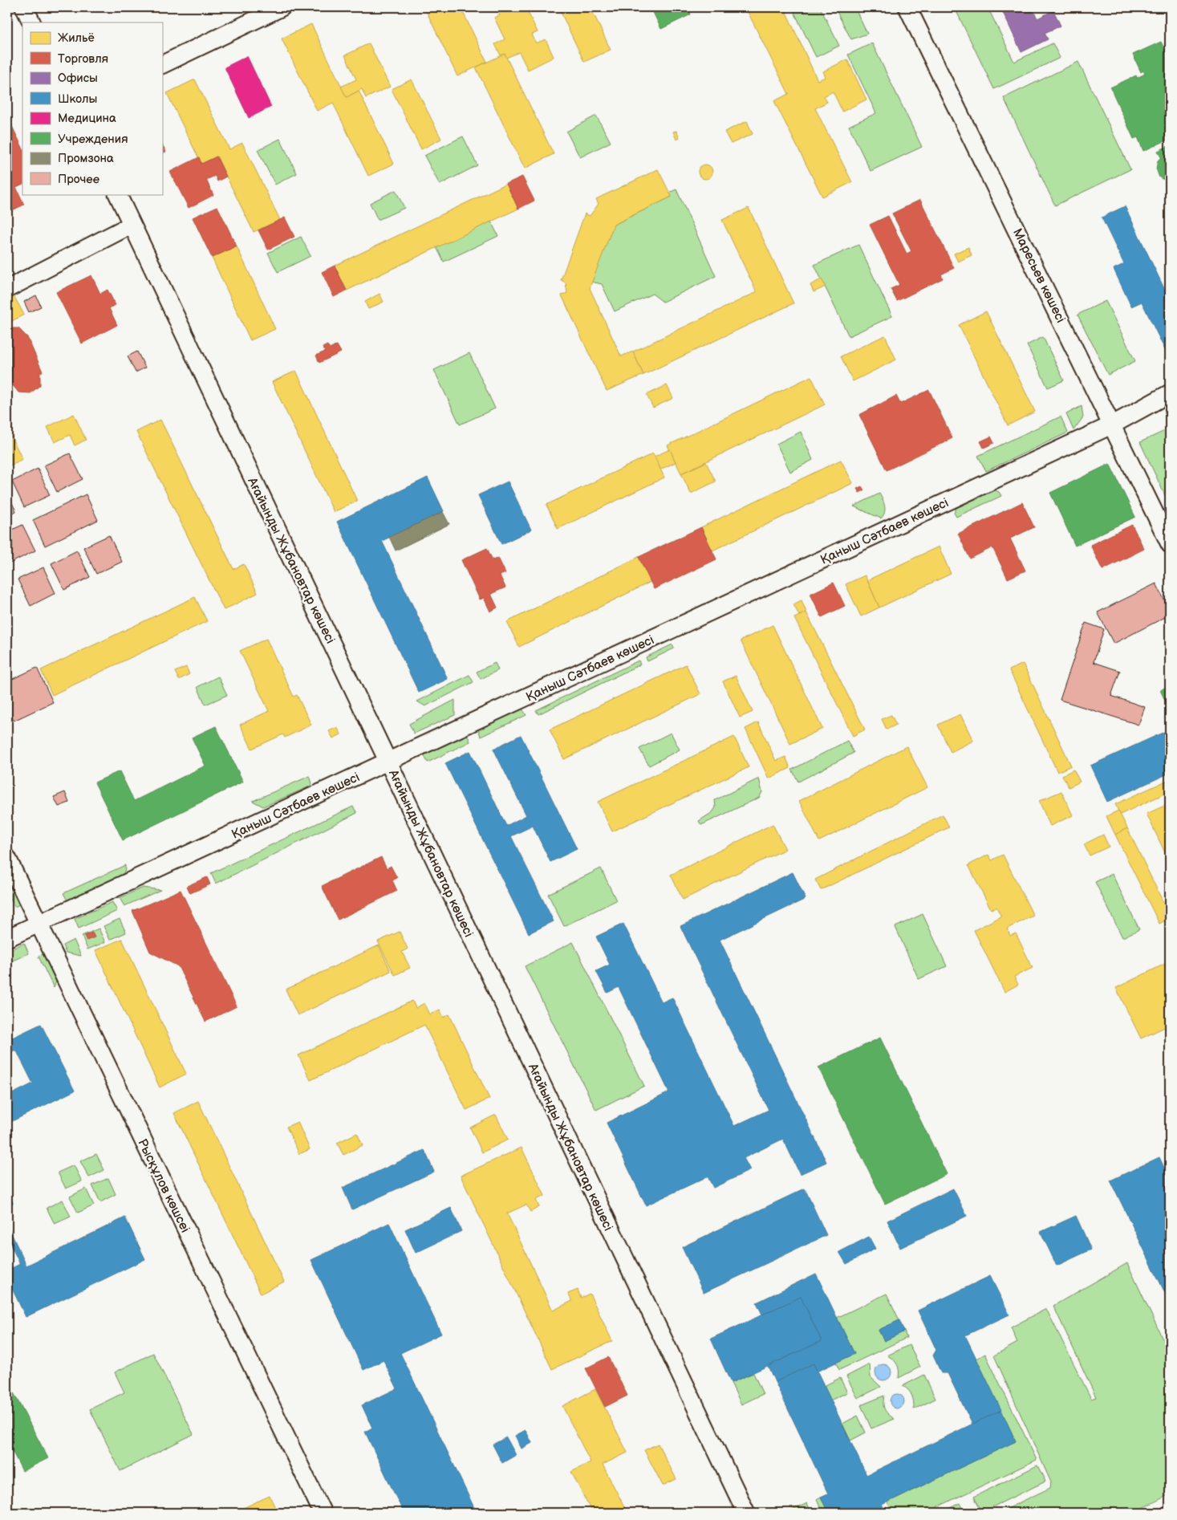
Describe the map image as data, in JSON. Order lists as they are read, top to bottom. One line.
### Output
{"streets":{"street":["Маресьев көшесі","Қаныш Сәтбаев көшесі","Ағайынды Жұбановтар көшесі","Рысқұлов көшсеі"]},"crossings":[["Маресьев көшесі","Қаныш Сәтбаев көшесі"],["Қаныш Сәтбаев көшесі","Ағайынды Жұбановтар көшесі"],["Қаныш Сәтбаев көшесі","Рысқұлов көшсеі"]],"legend":["Жильё","Торговля","Офисы","Школы","Медицина","Учреждения","Промзона","Прочее"]}
